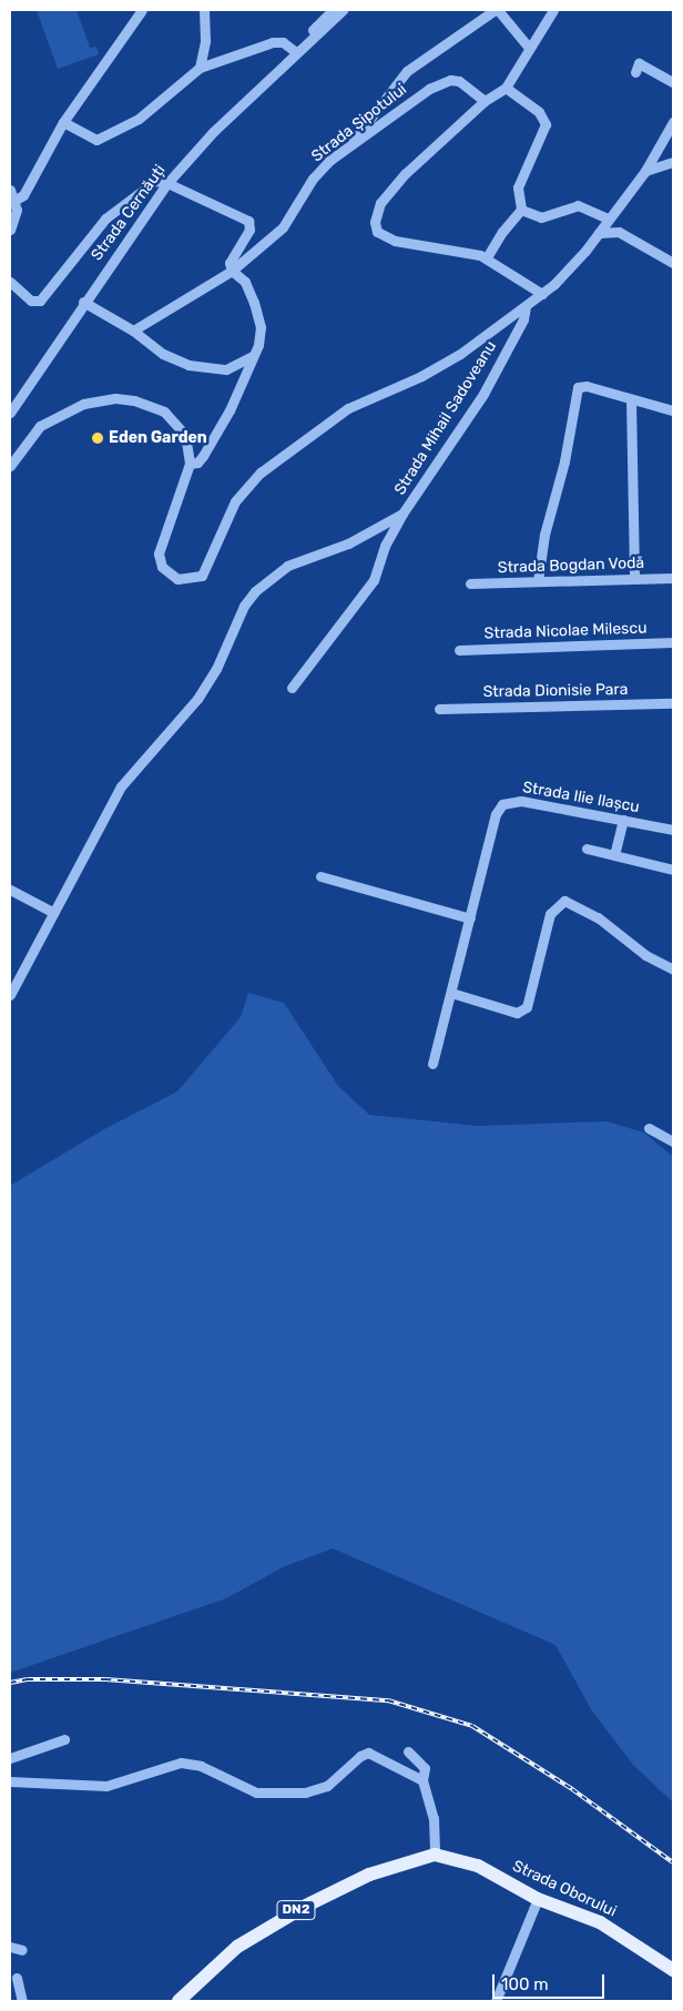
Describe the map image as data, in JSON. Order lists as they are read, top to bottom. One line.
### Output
{"streets":{"main road":["Strada Oborului","DN2"],"street":["Strada Șipotului","Strada Cernăuți","Strada Mihail Sadoveanu","Strada Bogdan Vodă","Strada Nicolae Milescu","Strada Dionisie Para","Strada Ilie Ilașcu"]},"crossings":[["Strada Oborului","DN2"]],"places":["Eden Garden"],"scale_bar":"100 m"}
